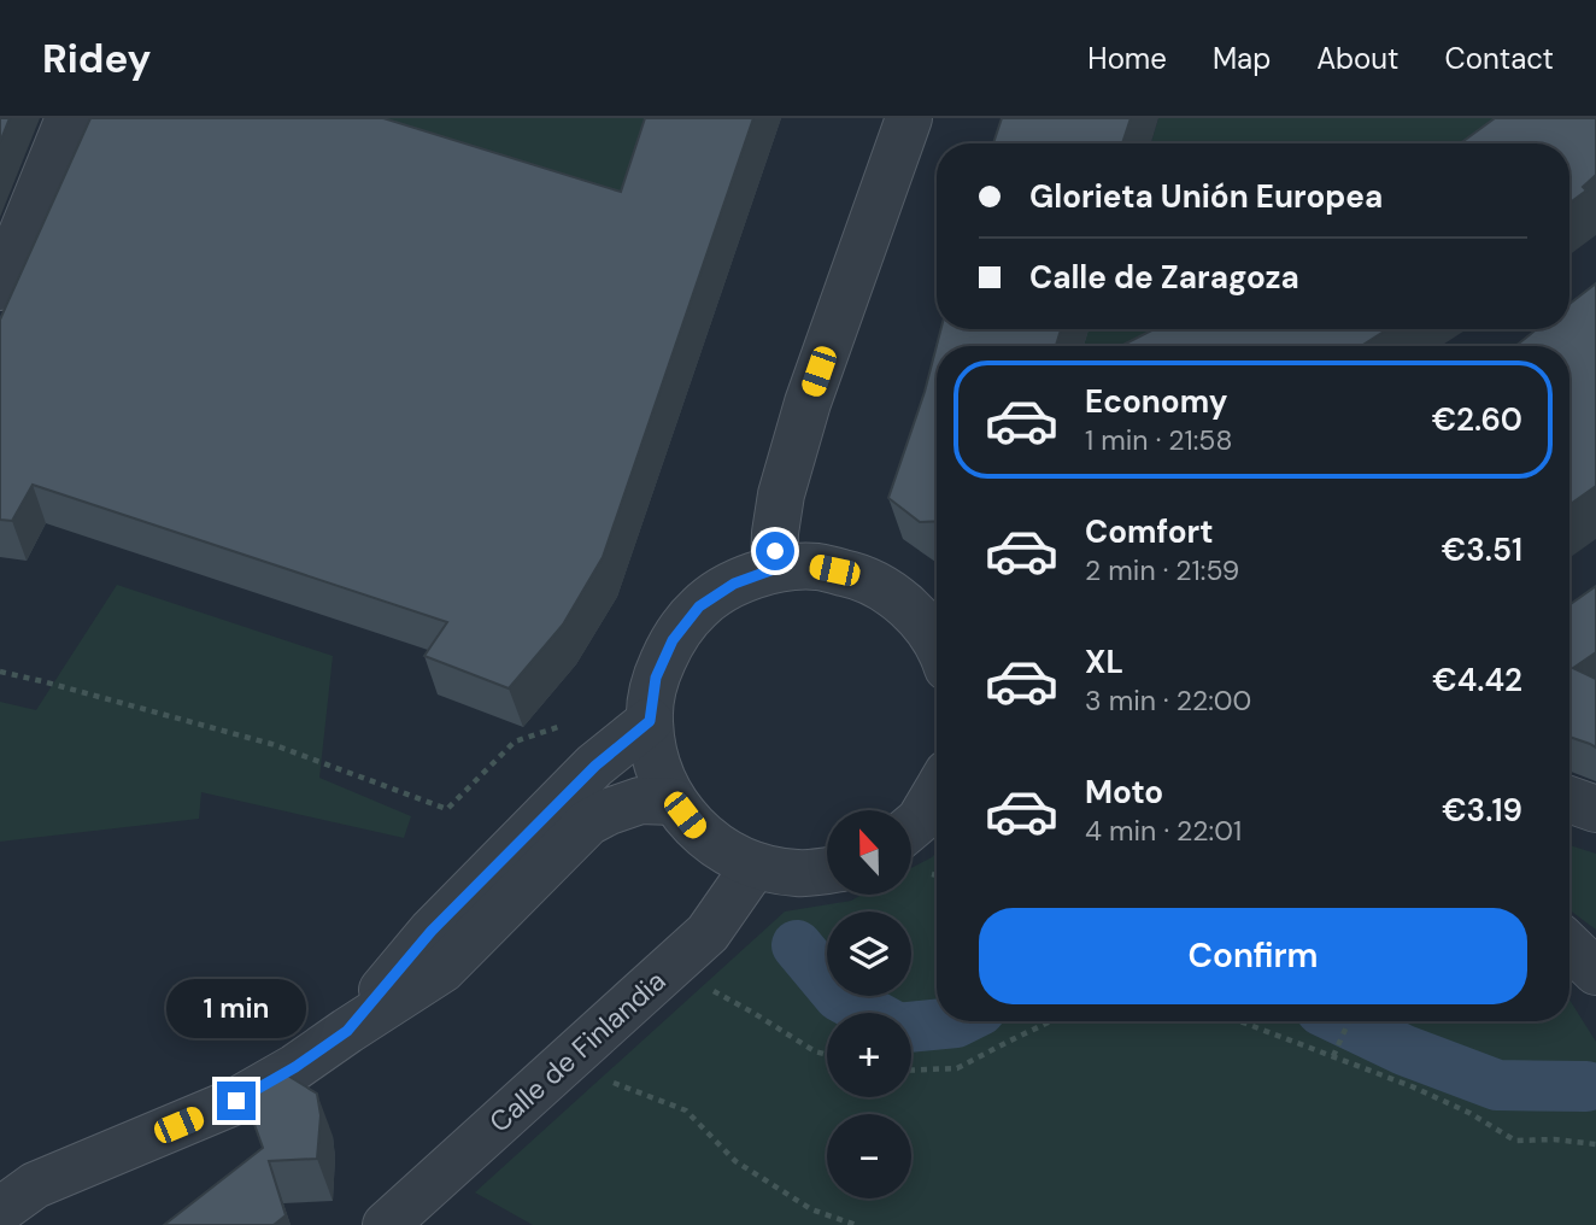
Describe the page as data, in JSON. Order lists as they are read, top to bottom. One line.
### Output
{"streets":{"street":["Calle de Finlandia"]},"north":"top","page":{"header":"Ridey","nav":["Home","Map","About","Contact"],"banner":["Glorieta Unión Europea","Calle de Zaragoza"],"list":[{"name":"Economy","note":"1 min · 21:58","value":"€2.60"},{"name":"Comfort","note":"2 min · 21:59","value":"€3.51"},{"name":"XL","note":"3 min · 22:00","value":"€4.42"},{"name":"Moto","note":"4 min · 22:01","value":"€3.19"}],"map_buttons":["+","−"],"buttons":"Confirm","bubble":"1 min"}}
